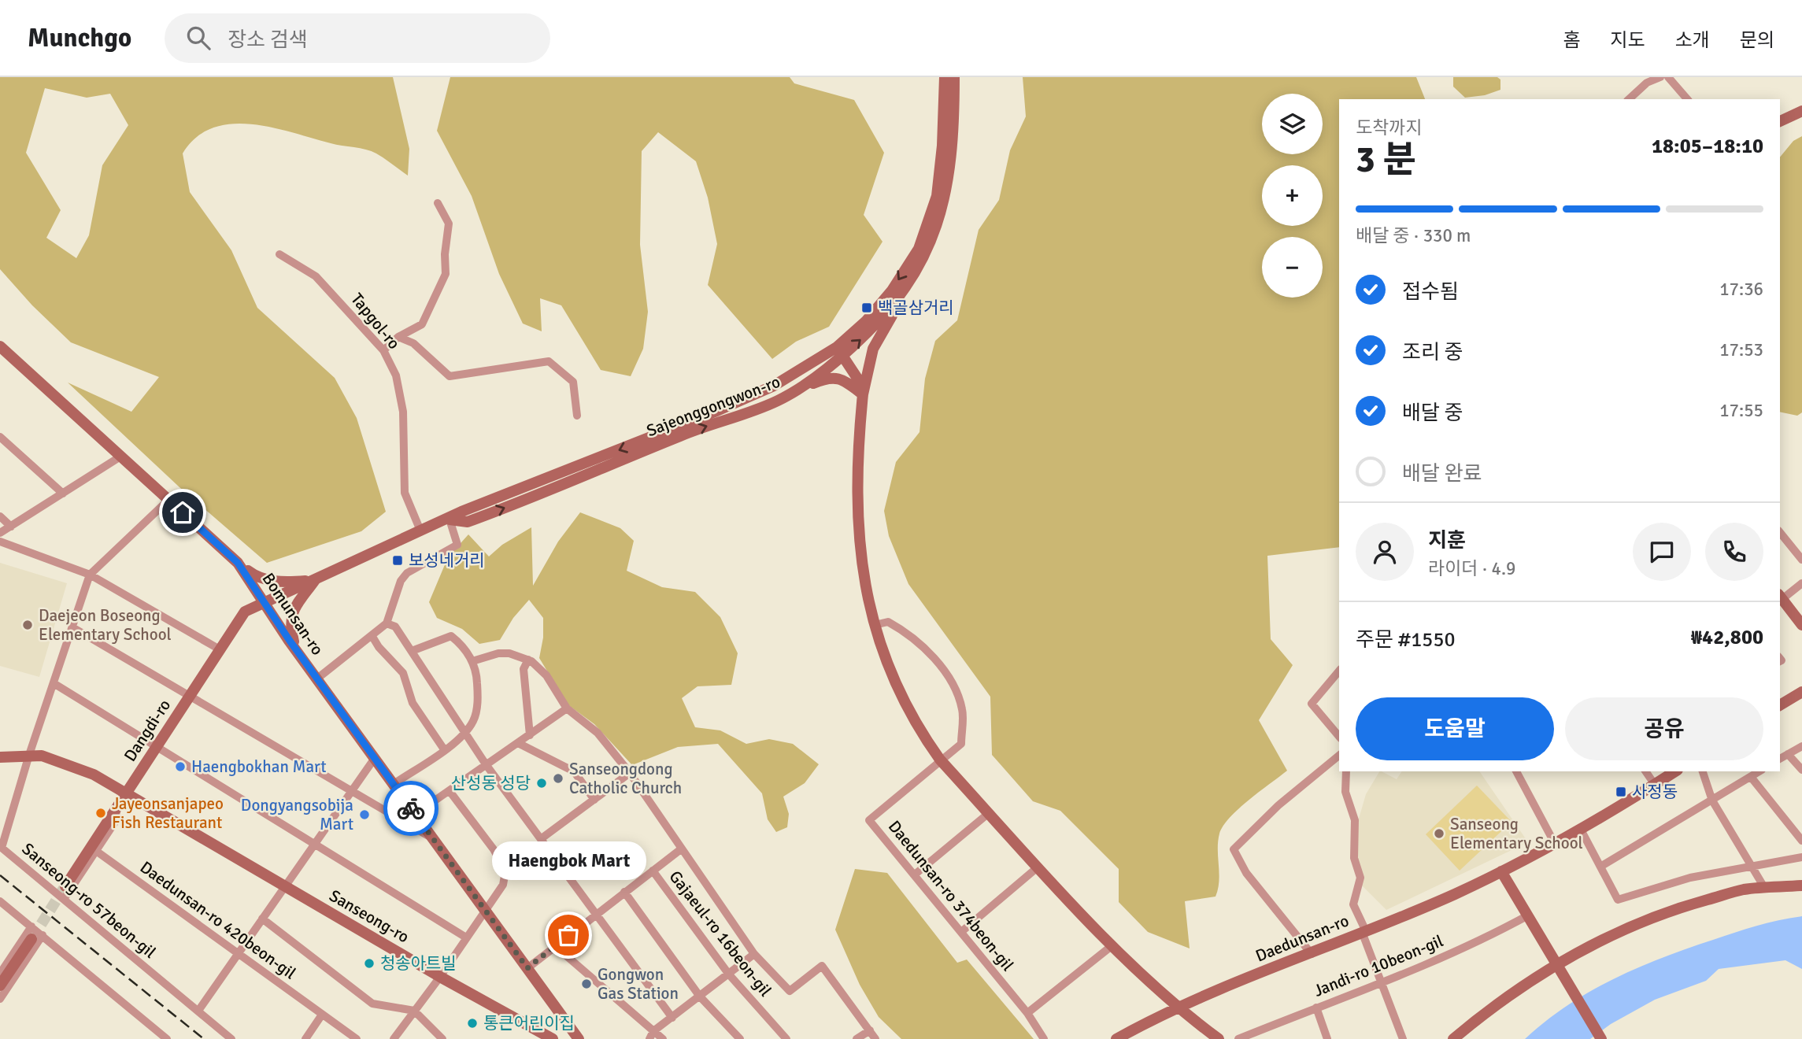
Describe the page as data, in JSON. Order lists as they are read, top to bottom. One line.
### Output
{"streets":{"main road":["Sajeonggongwon-ro","Bomunsan-ro","Dangdi-ro","Sanseong-ro","Daedunsan-ro"],"street":["Tapgol-ro","Daedunsan-ro 374beon-gil","Sanseong-ro 57beon-gil","Daedunsan-ro 420beon-gil","Gajaeul-ro 16beon-gil","Jandi-ro 10beon-gil"]},"crossings":[["Tapgol-ro","Sajeonggongwon-ro"],["Sajeonggongwon-ro","Bomunsan-ro"],["Sajeonggongwon-ro","Dangdi-ro"],["Bomunsan-ro","Dangdi-ro"],["Dangdi-ro","Sanseong-ro 57beon-gil"],["Dangdi-ro","Sanseong-ro"],["Sanseong-ro 57beon-gil","Sanseong-ro"]],"places":{"transit":["백골삼거리","보성네거리","사정동"],"other":["Daejeon Boseong Elementary School","Haengbokhan Mart","Sanseongdong Catholic Church","산성동 성당","Jayeonsanjapeo Fish Restaurant","Dongyangsobija Mart","Sanseong Elementary School","Haengbok Mart","청송아트빌","Gongwon Gas Station","통큰어린이집"]},"page":{"header":"Munchgo","search":"장소 검색","nav":["홈","지도","소개","문의"],"map_buttons":["+","−"],"heading":["3 분","도착까지","18:05–18:10"],"panel":["지훈","라이더 · 4.9","주문 #1550","₩42,800"],"bar":"배달 중 · 330 m","list":[["접수됨","17:36"],["조리 중","17:53"],["배달 중","17:55"],"배달 완료"],"buttons":["도움말","공유"],"bubble":"Haengbok Mart"}}
